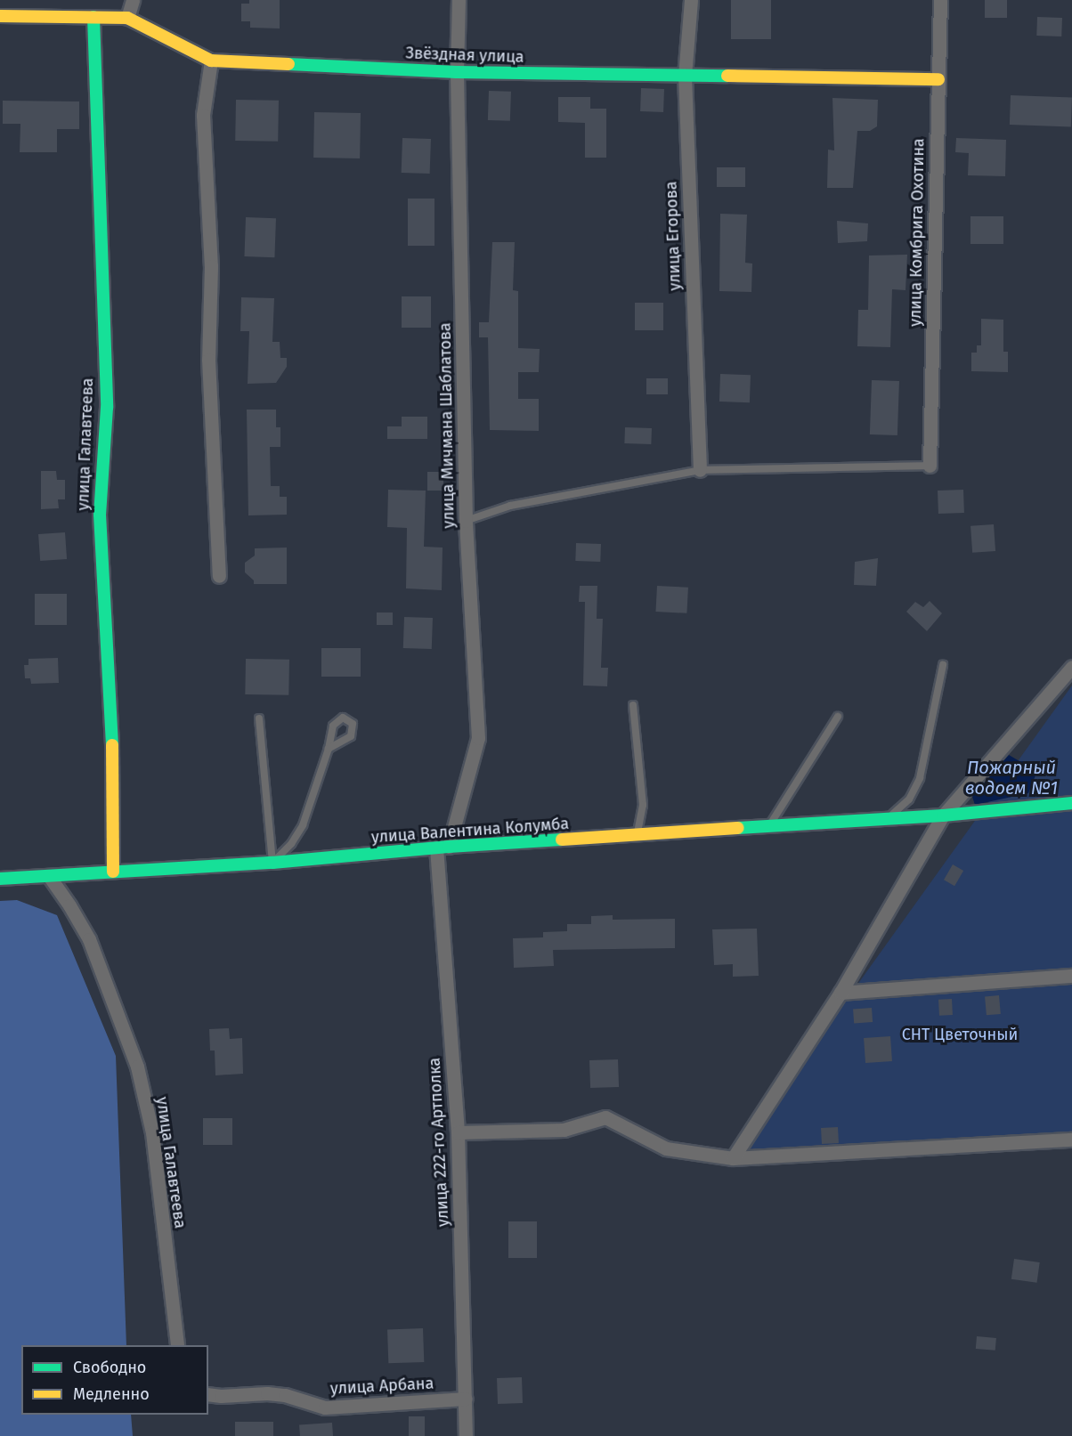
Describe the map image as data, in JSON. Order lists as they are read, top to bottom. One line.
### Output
{"streets":{"street":["Звёздная улица","улица Комбрига Охотина","улица Егорова","улица Мичмана Шаблатова","улица Галавтеева","улица Валентина Колумба","улица 222-го Артполка","улица Арбана"]},"crossings":[["Звёздная улица","улица Комбрига Охотина"],["Звёздная улица","улица Егорова"],["Звёздная улица","улица Мичмана Шаблатова"],["Звёздная улица","улица Галавтеева"],["улица Мичмана Шаблатова","улица Валентина Колумба"],["улица Мичмана Шаблатова","улица 222-го Артполка"],["улица Галавтеева","улица Валентина Колумба"],["улица Валентина Колумба","улица 222-го Артполка"],["улица 222-го Артполка","улица Арбана"]],"water":["Пожарный водоем №1"],"parks":["СНТ Цветочный"],"legend":["Свободно","Медленно"]}
